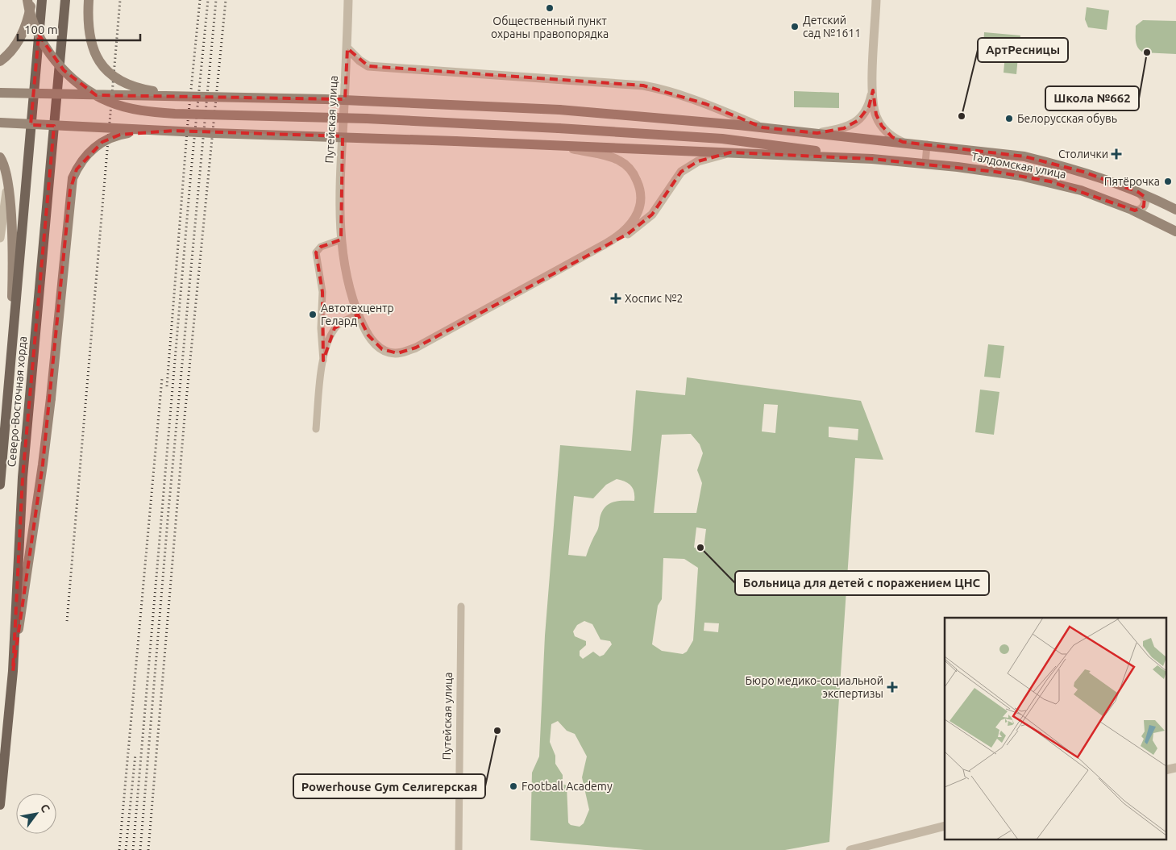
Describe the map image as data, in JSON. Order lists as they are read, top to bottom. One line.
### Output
{"streets":{"main road":["Талдомская улица","Северо-Восточная хорда"],"street":["Путейская улица"]},"places":{"other":["Общественный пункт охраны правопорядка","Детский сад №1611","Школа №662","АртРесницы","Белорусская обувь","Пятёрочка","Автотехцентр Гелард","Больница для детей с поражением ЦНС","Powerhouse Gym Селигерская","Football Academy"],"health":["Столички","Хоспис №2","Бюро медико-социальной экспертизы"]},"scale_bar":"100 m","north":"top right"}
